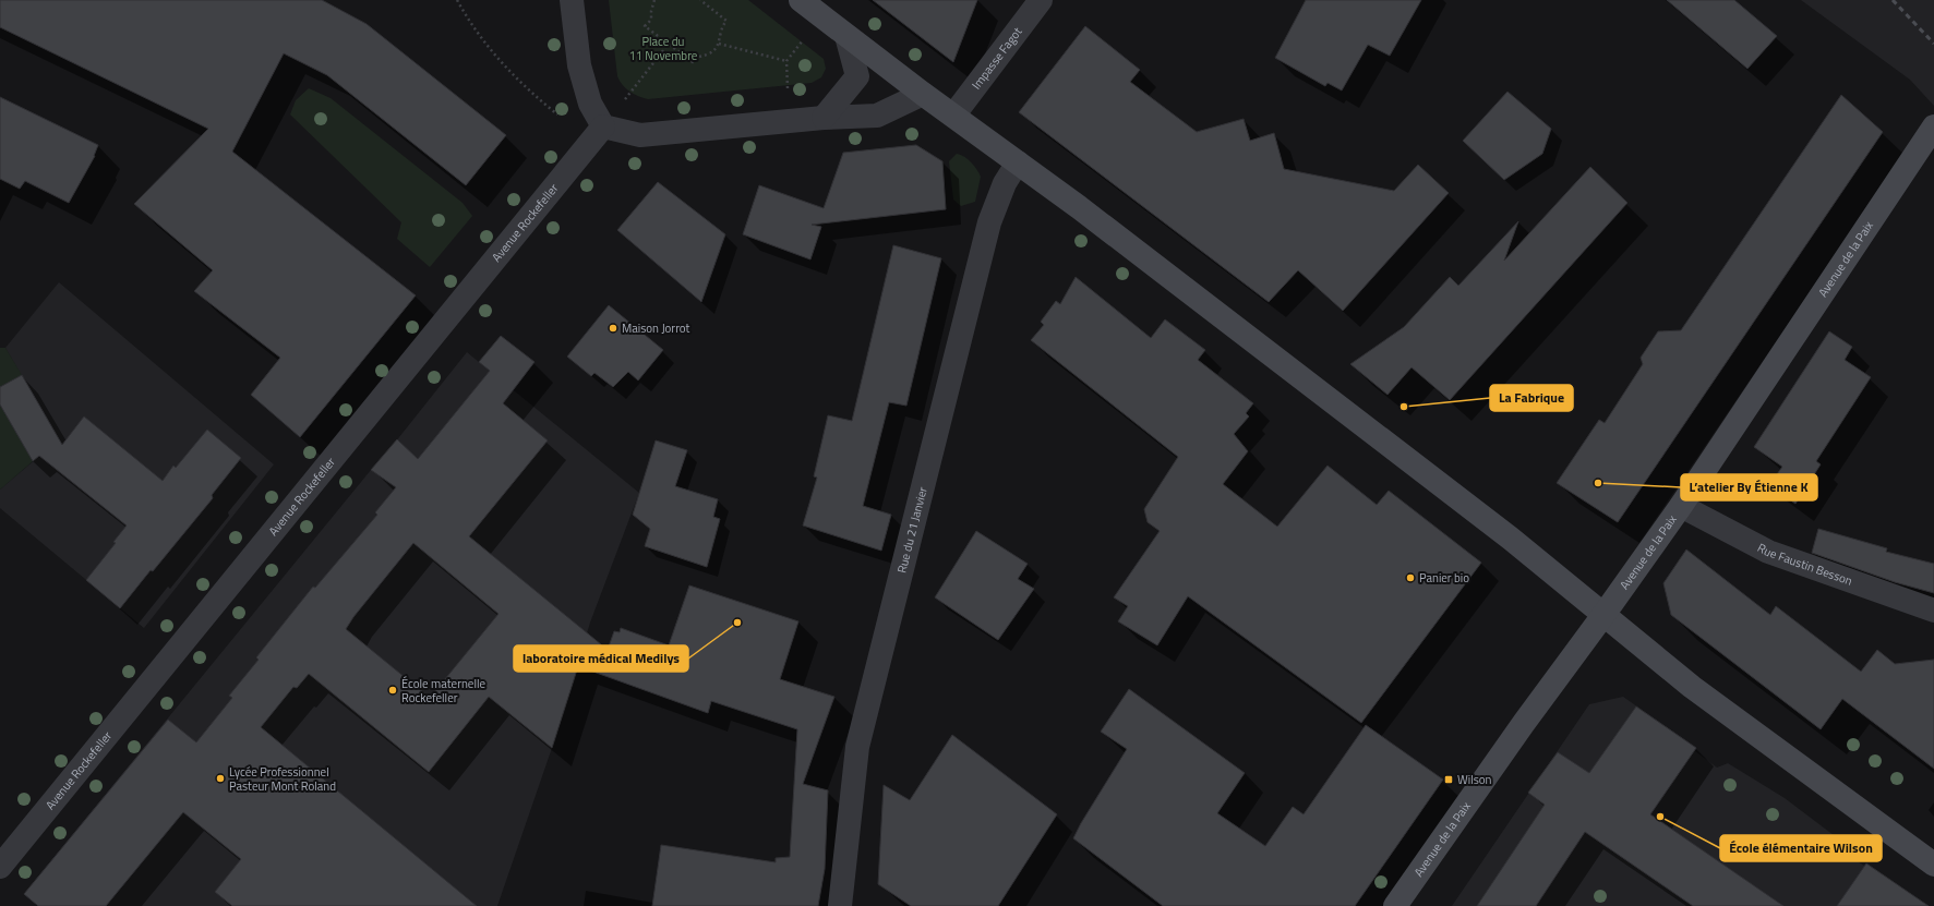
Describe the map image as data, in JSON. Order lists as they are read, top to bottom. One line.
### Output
{"streets":{"main road":["Avenue de la Paix"],"street":["Impasse Fagot","Avenue Rockefeller","Rue du 21 Janvier","Rue Faustin Besson"]},"crossings":[["Avenue de la Paix","Rue Faustin Besson"]],"parks":["Place du 11 Novembre"],"places":{"other":["Maison Jorrot","La Fabrique","L’atelier By Étienne K","Panier bio","laboratoire médical Medilys","École maternelle Rockefeller","Lycée Professionnel Pasteur Mont Roland","École élémentaire Wilson"],"transit":["Wilson"]}}
